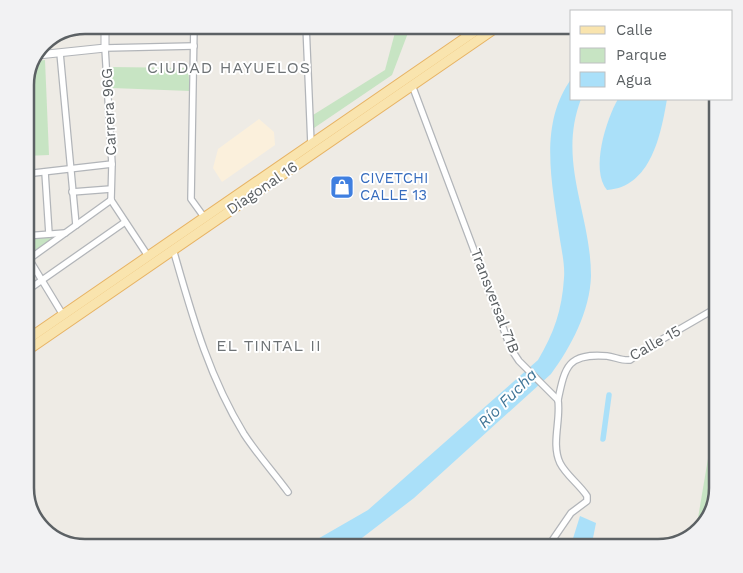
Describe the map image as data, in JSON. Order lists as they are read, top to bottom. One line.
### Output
{"streets":{"main road":["Diagonal 16"],"street":["Carrera 96G","Transversal 71B","Calle 15"]},"crossings":[["Diagonal 16","Transversal 71B"],["Transversal 71B","Calle 15"]],"districts":["CIUDAD HAYUELOS","EL TINTAL II"],"water":["Río Fucha"],"places":{"shop":["CIVETCHI CALLE 13"]},"legend":["Calle","Parque","Agua"]}
